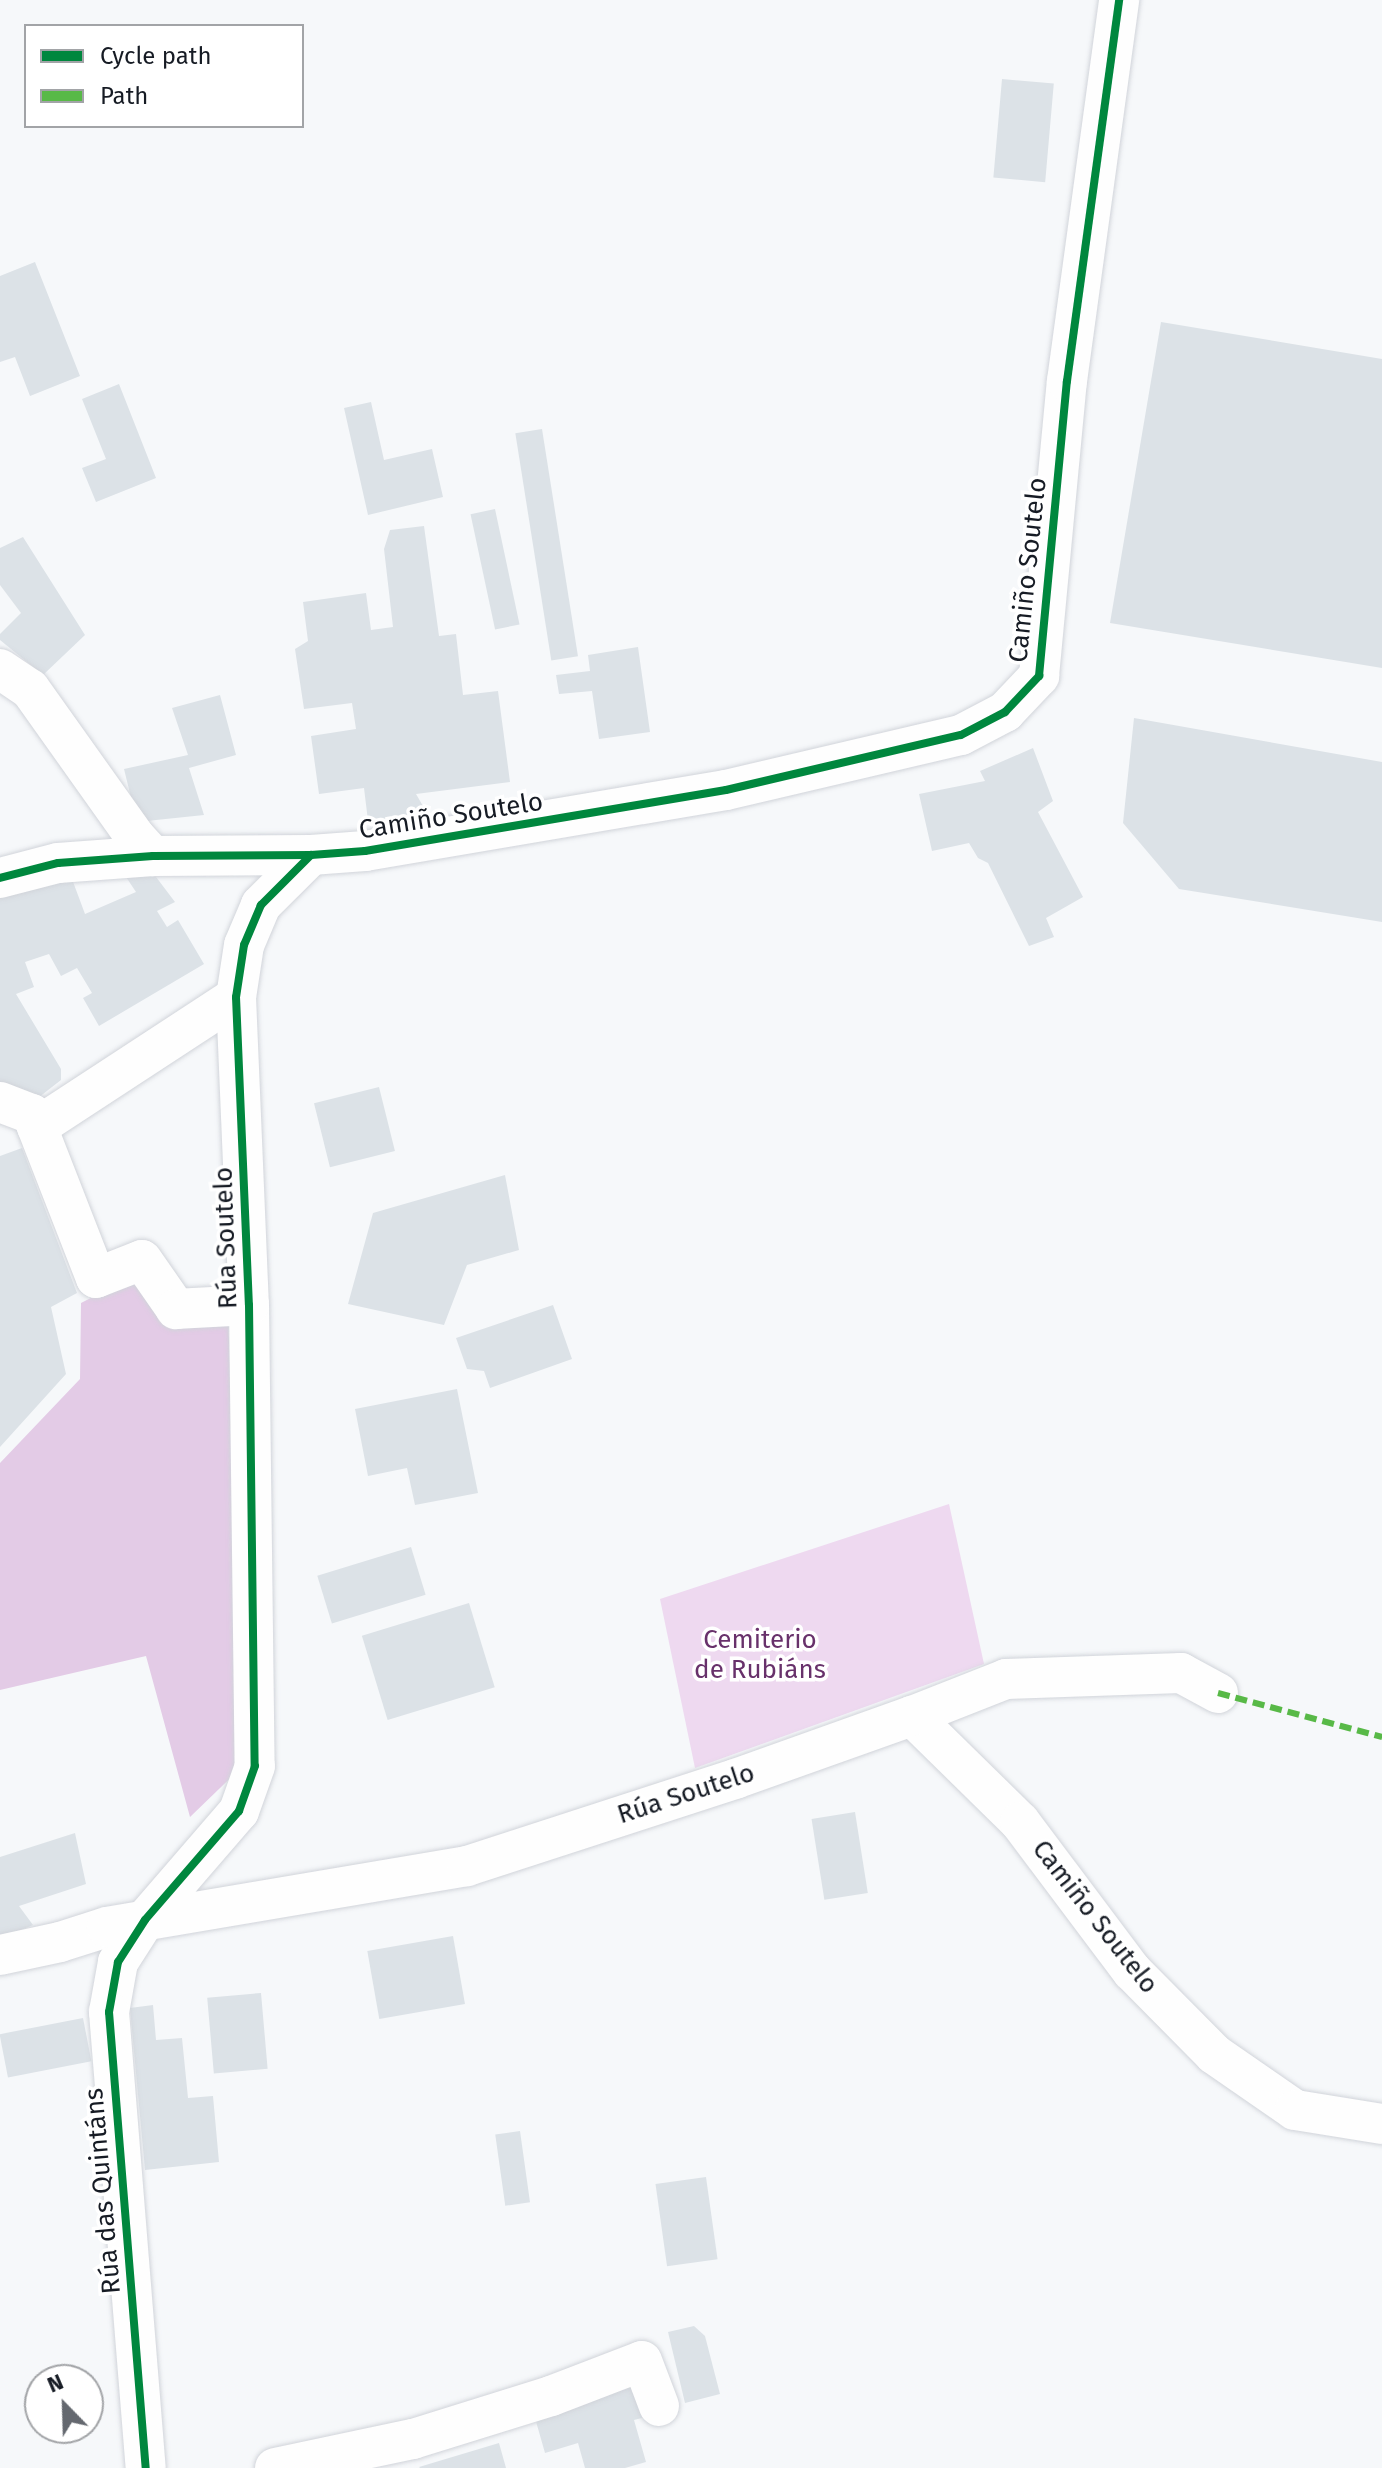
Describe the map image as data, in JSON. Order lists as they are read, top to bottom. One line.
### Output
{"streets":{"street":["Camiño Soutelo","Rúa Soutelo","Rúa das Quintáns"]},"crossings":[["Camiño Soutelo","Rúa Soutelo"],["Rúa Soutelo","Rúa das Quintáns"]],"parks":["Cemiterio de Rubiáns"],"legend":["Cycle path","Path"],"north":"top left"}
